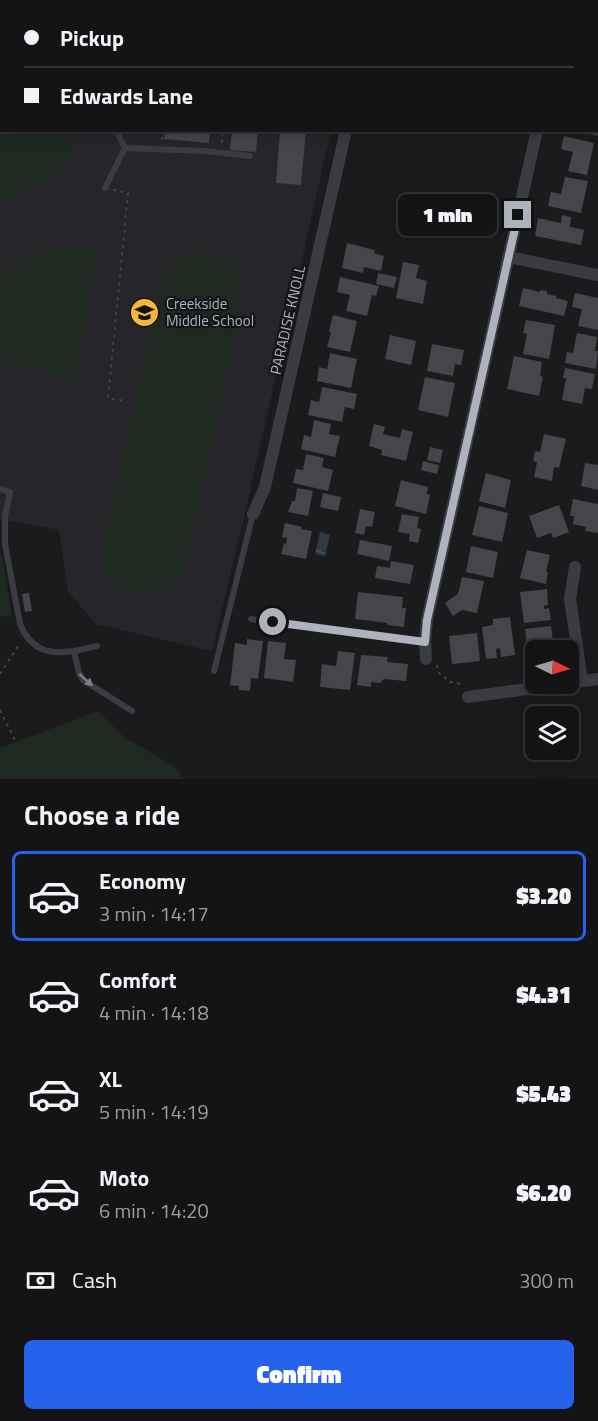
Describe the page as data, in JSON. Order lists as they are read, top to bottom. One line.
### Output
{"streets":{"street":["PARADISE KNOLL"]},"places":{"school or university":["Creekside Middle School"]},"north":"right","page":{"banner":["Pickup","Edwards Lane"],"bubble":"1 min","heading":"Choose a ride","list":[{"name":"Economy","note":"3 min · 14:17","value":"$3.20"},{"name":"Comfort","note":"4 min · 14:18","value":"$4.31"},{"name":"XL","note":"5 min · 14:19","value":"$5.43"},{"name":"Moto","note":"6 min · 14:20","value":"$6.20"}],"pay":["Cash","300 m"],"buttons":"Confirm"}}
